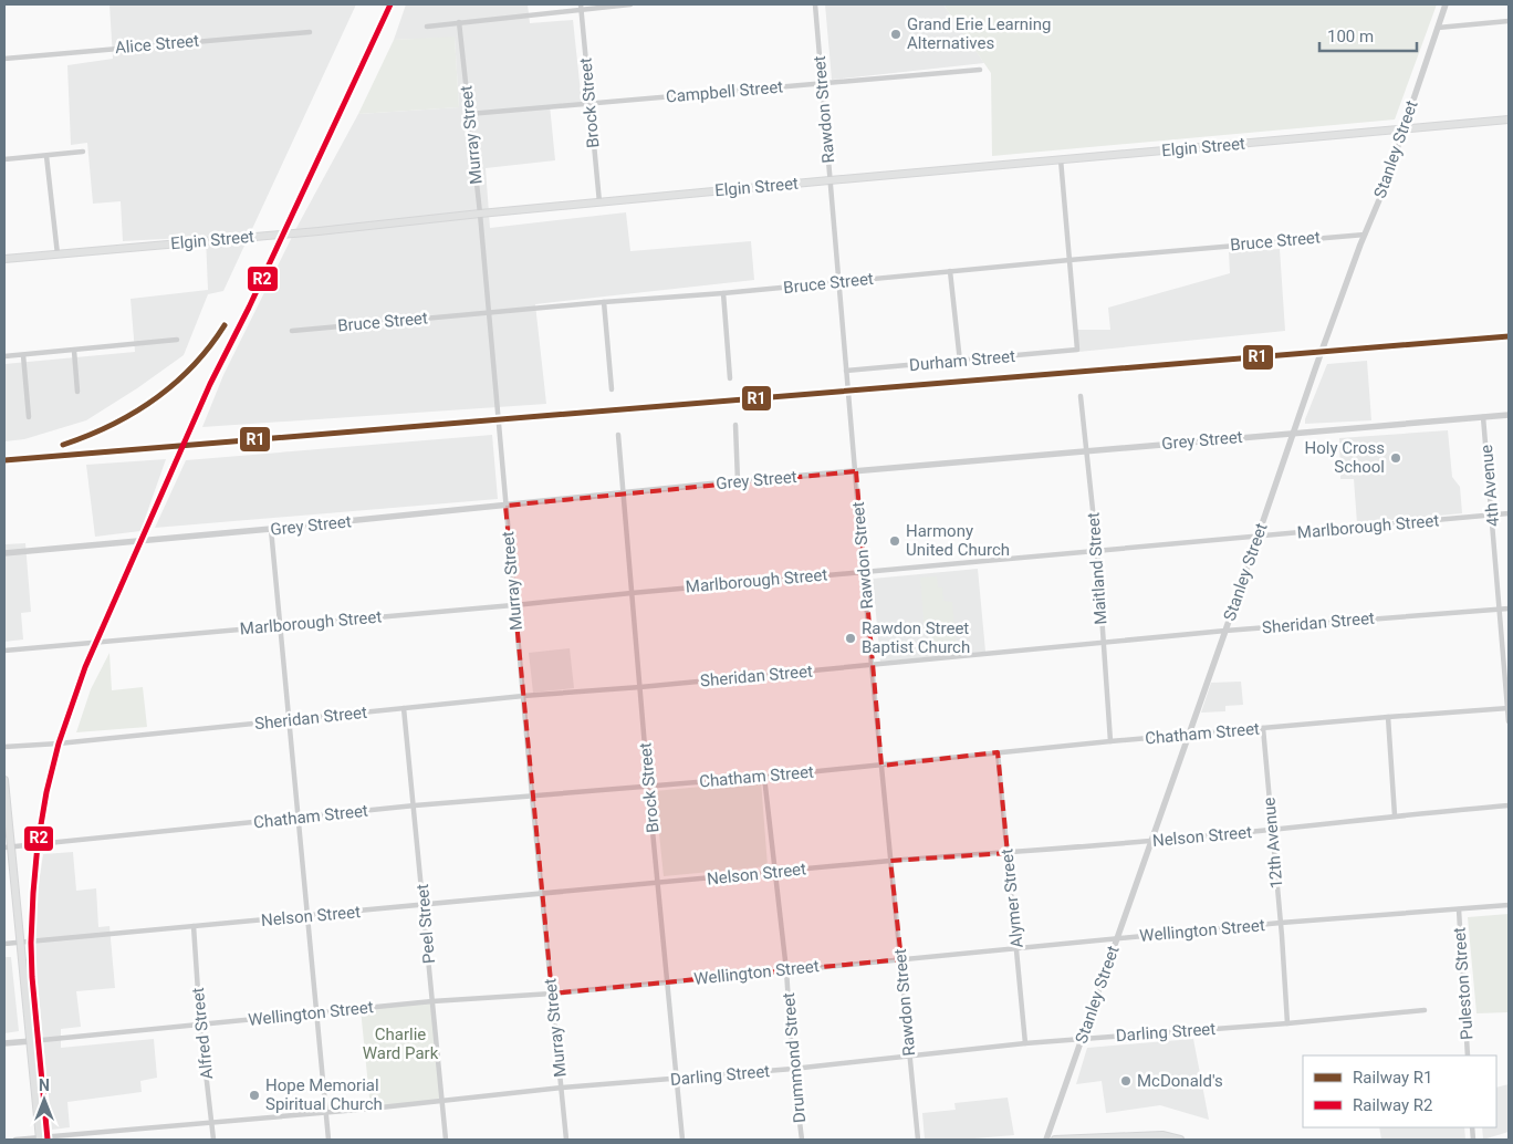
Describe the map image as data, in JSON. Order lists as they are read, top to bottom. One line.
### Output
{"streets":{"main road":["Elgin Street"],"street":["Alice Street","Campbell Street","Brock Street","Rawdon Street","Murray Street","Stanley Street","Bruce Street","Durham Street","Grey Street","4th Avenue","Marlborough Street","Maitland Street","Sheridan Street","Chatham Street","Nelson Street","12th Avenue","Alymer Street","Peel Street","Wellington Street","Puleston Street","Darling Street","Alfred Street","Drummond Street"]},"crossings":[["Campbell Street","Brock Street"],["Campbell Street","Rawdon Street"],["Campbell Street","Murray Street"],["Brock Street","Elgin Street"],["Brock Street","Grey Street"],["Brock Street","Marlborough Street"],["Brock Street","Sheridan Street"],["Brock Street","Chatham Street"],["Brock Street","Nelson Street"],["Brock Street","Wellington Street"],["Brock Street","Darling Street"],["Rawdon Street","Elgin Street"],["Rawdon Street","Bruce Street"],["Rawdon Street","Durham Street"],["Rawdon Street","Grey Street"],["Rawdon Street","Marlborough Street"],["Rawdon Street","Sheridan Street"],["Rawdon Street","Chatham Street"],["Rawdon Street","Nelson Street"],["Rawdon Street","Wellington Street"],["Rawdon Street","Darling Street"],["Murray Street","Elgin Street"],["Murray Street","Bruce Street"],["Murray Street","Grey Street"],["Murray Street","Marlborough Street"],["Murray Street","Sheridan Street"],["Murray Street","Chatham Street"],["Murray Street","Nelson Street"],["Murray Street","Wellington Street"],["Murray Street","Darling Street"],["Elgin Street","Stanley Street"],["Stanley Street","Bruce Street"],["Stanley Street","Grey Street"],["Stanley Street","Marlborough Street"],["Stanley Street","Sheridan Street"],["Stanley Street","Chatham Street"],["Stanley Street","Nelson Street"],["Stanley Street","Wellington Street"],["Stanley Street","Darling Street"],["Bruce Street","Durham Street"],["Grey Street","4th Avenue"],["Grey Street","Maitland Street"],["4th Avenue","Marlborough Street"],["4th Avenue","Sheridan Street"],["4th Avenue","Chatham Street"],["Marlborough Street","Maitland Street"],["Maitland Street","Sheridan Street"],["Maitland Street","Chatham Street"],["Sheridan Street","Peel Street"],["Chatham Street","12th Avenue"],["Chatham Street","Alymer Street"],["Chatham Street","Peel Street"],["Chatham Street","Drummond Street"],["Nelson Street","12th Avenue"],["Nelson Street","Alymer Street"],["Nelson Street","Peel Street"],["Nelson Street","Alfred Street"],["Nelson Street","Drummond Street"],["12th Avenue","Wellington Street"],["12th Avenue","Darling Street"],["Alymer Street","Wellington Street"],["Alymer Street","Darling Street"],["Peel Street","Wellington Street"],["Peel Street","Darling Street"],["Wellington Street","Puleston Street"],["Wellington Street","Alfred Street"],["Wellington Street","Drummond Street"],["Darling Street","Alfred Street"],["Darling Street","Drummond Street"]],"parks":["Charlie Ward Park"],"places":["Grand Erie Learning Alternatives","Holy Cross School","Harmony United Church","Rawdon Street Baptist Church","McDonald's","Hope Memorial Spiritual Church"],"lines":["rail line R2","rail line R1"],"legend":["Railway R1","Railway R2"],"scale_bar":"100 m","north":"top"}
